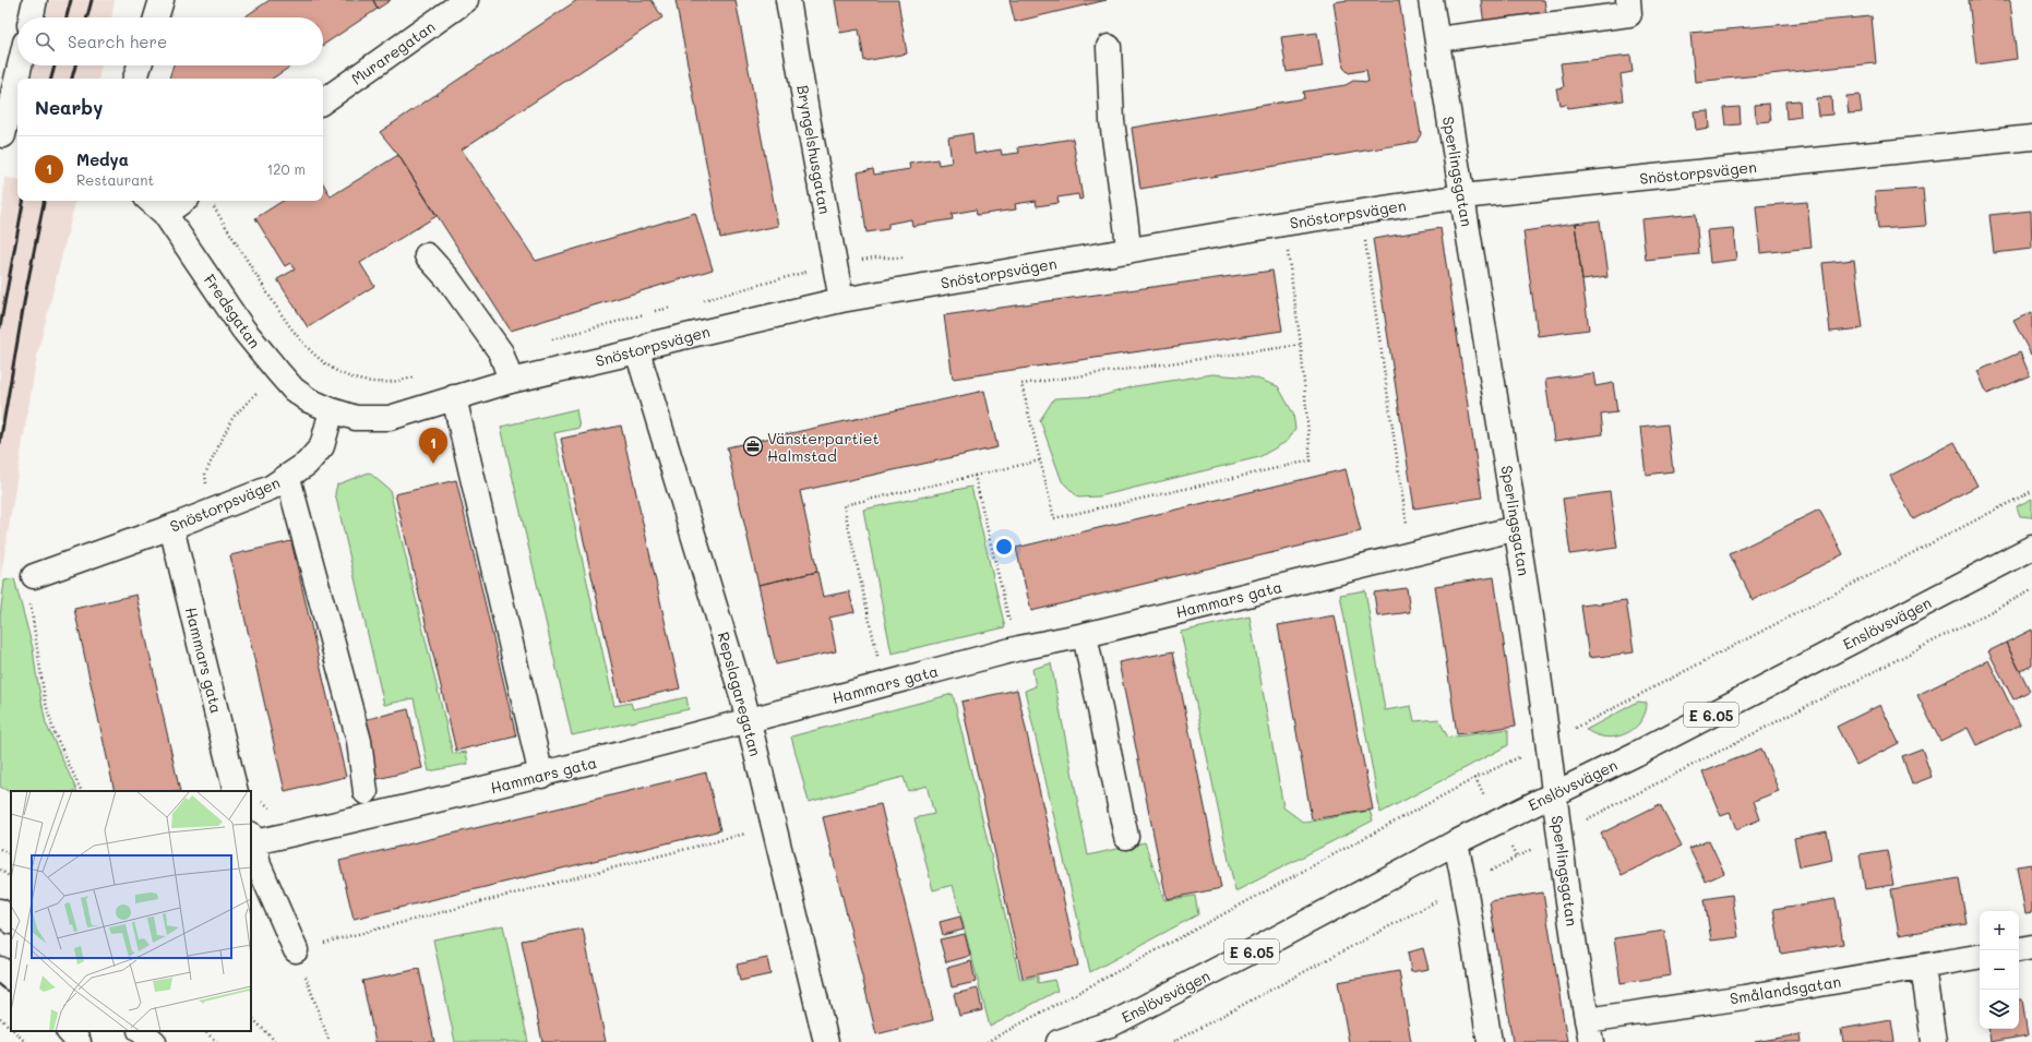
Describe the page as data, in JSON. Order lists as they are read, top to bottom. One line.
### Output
{"streets":{"main road":["Muraregatan","Bryngelshusgatan","Sperlingsgatan","Snöstorpsvägen","Fredsgatan","Hammars gata","Enslövsvägen","Repslagaregatan","E 6.05","Smålandsgatan"]},"crossings":[["Bryngelshusgatan","Snöstorpsvägen"],["Sperlingsgatan","Snöstorpsvägen"],["Sperlingsgatan","Hammars gata"],["Sperlingsgatan","Enslövsvägen"],["Sperlingsgatan","Smålandsgatan"],["Snöstorpsvägen","Fredsgatan"],["Snöstorpsvägen","Hammars gata"],["Snöstorpsvägen","Repslagaregatan"],["Hammars gata","Repslagaregatan"]],"places":{"office":["Vänsterpartiet Halmstad"]},"page":{"search":"Search here","heading":"Nearby","list":[{"mark":"1","name":"Medya","note":"Restaurant","value":"120 m"}],"pins":"1","map_buttons":["+","−"]}}
